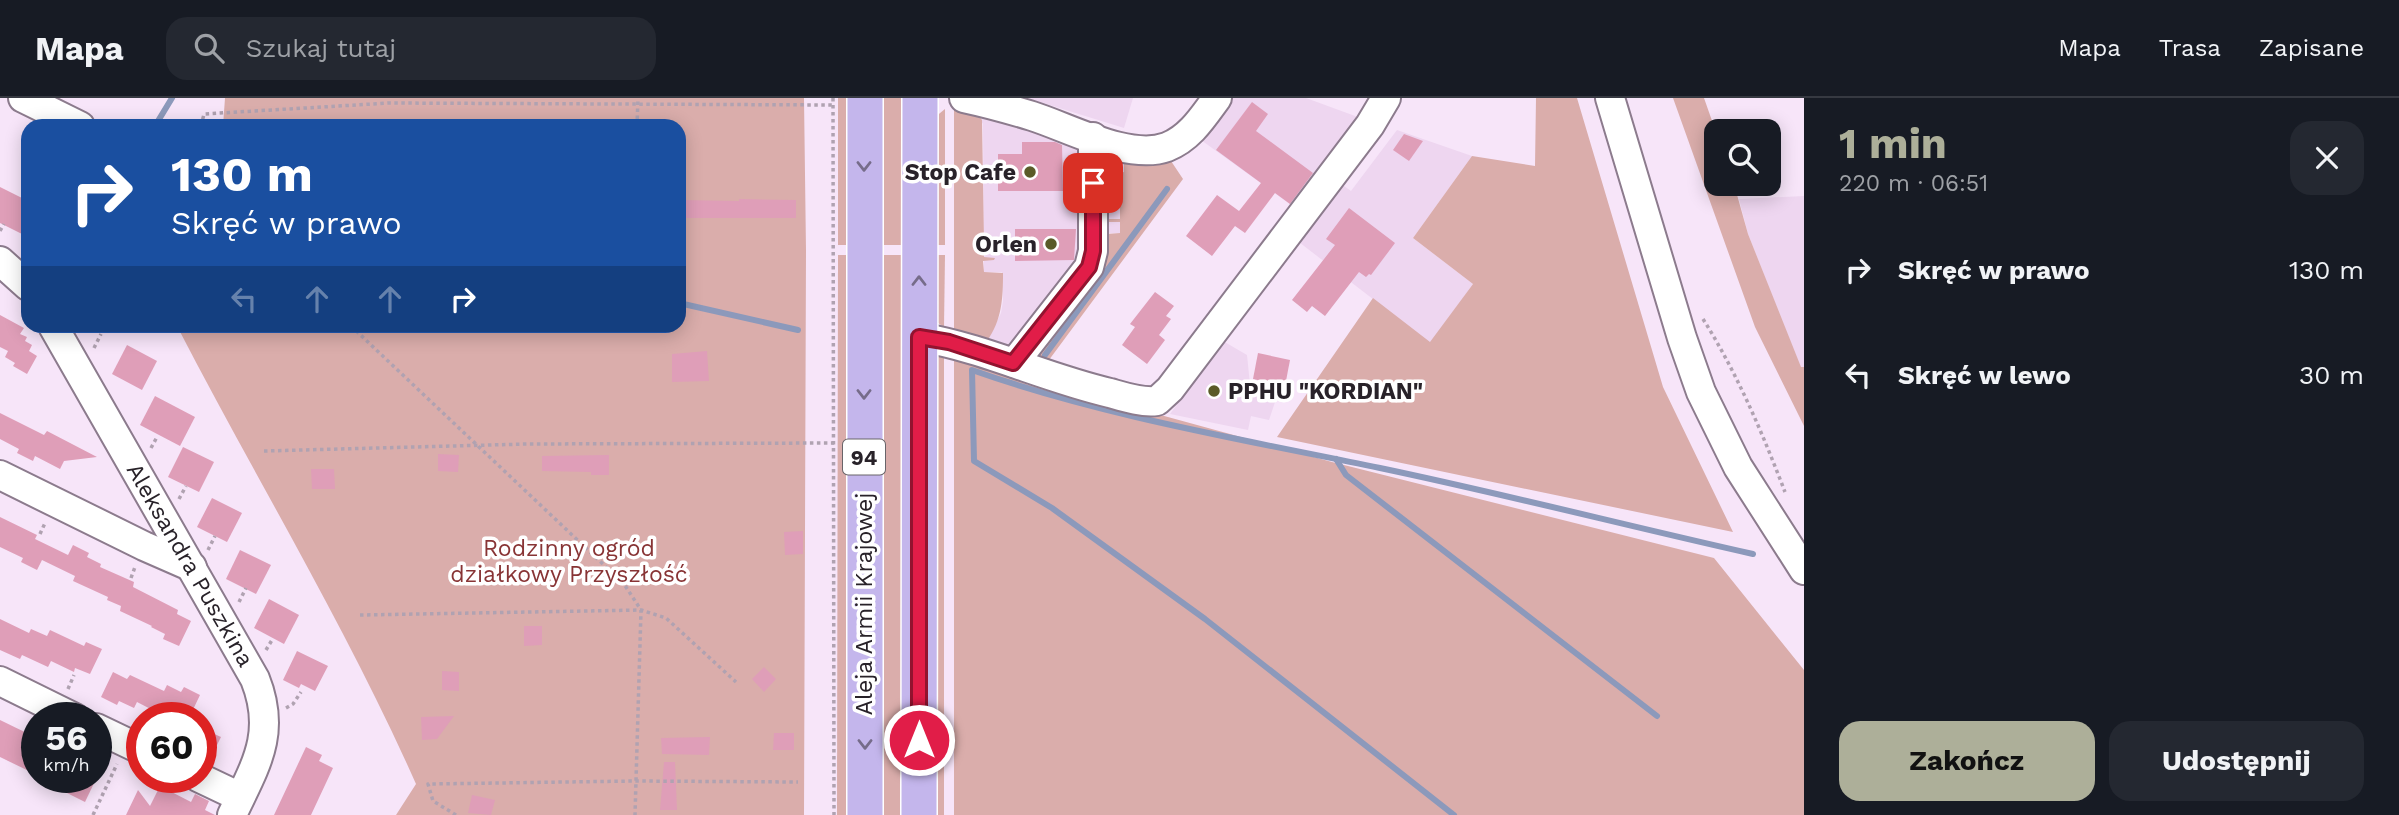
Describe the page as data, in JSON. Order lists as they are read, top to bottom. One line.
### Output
{"streets":{"main road":["94","Aleja Armii Krajowej"],"street":["Aleksandra Puszkina"]},"parks":["Rodzinny ogród działkowy Przyszłość"],"places":["Stop Cafe","Orlen","PPHU \"KORDIAN\""],"page":{"header":"Mapa","search":"Szukaj tutaj","nav":["Mapa","Trasa","Zapisane"],"heading":["1 min","220 m · 06:51"],"turn":["130 m","Skręć w prawo"],"list":[{"name":"Skręć w prawo","value":"130 m"},{"name":"Skręć w lewo","value":"30 m"}],"speed":"56 km/h","limit":"60","buttons":["Zakończ","Udostępnij"]}}
